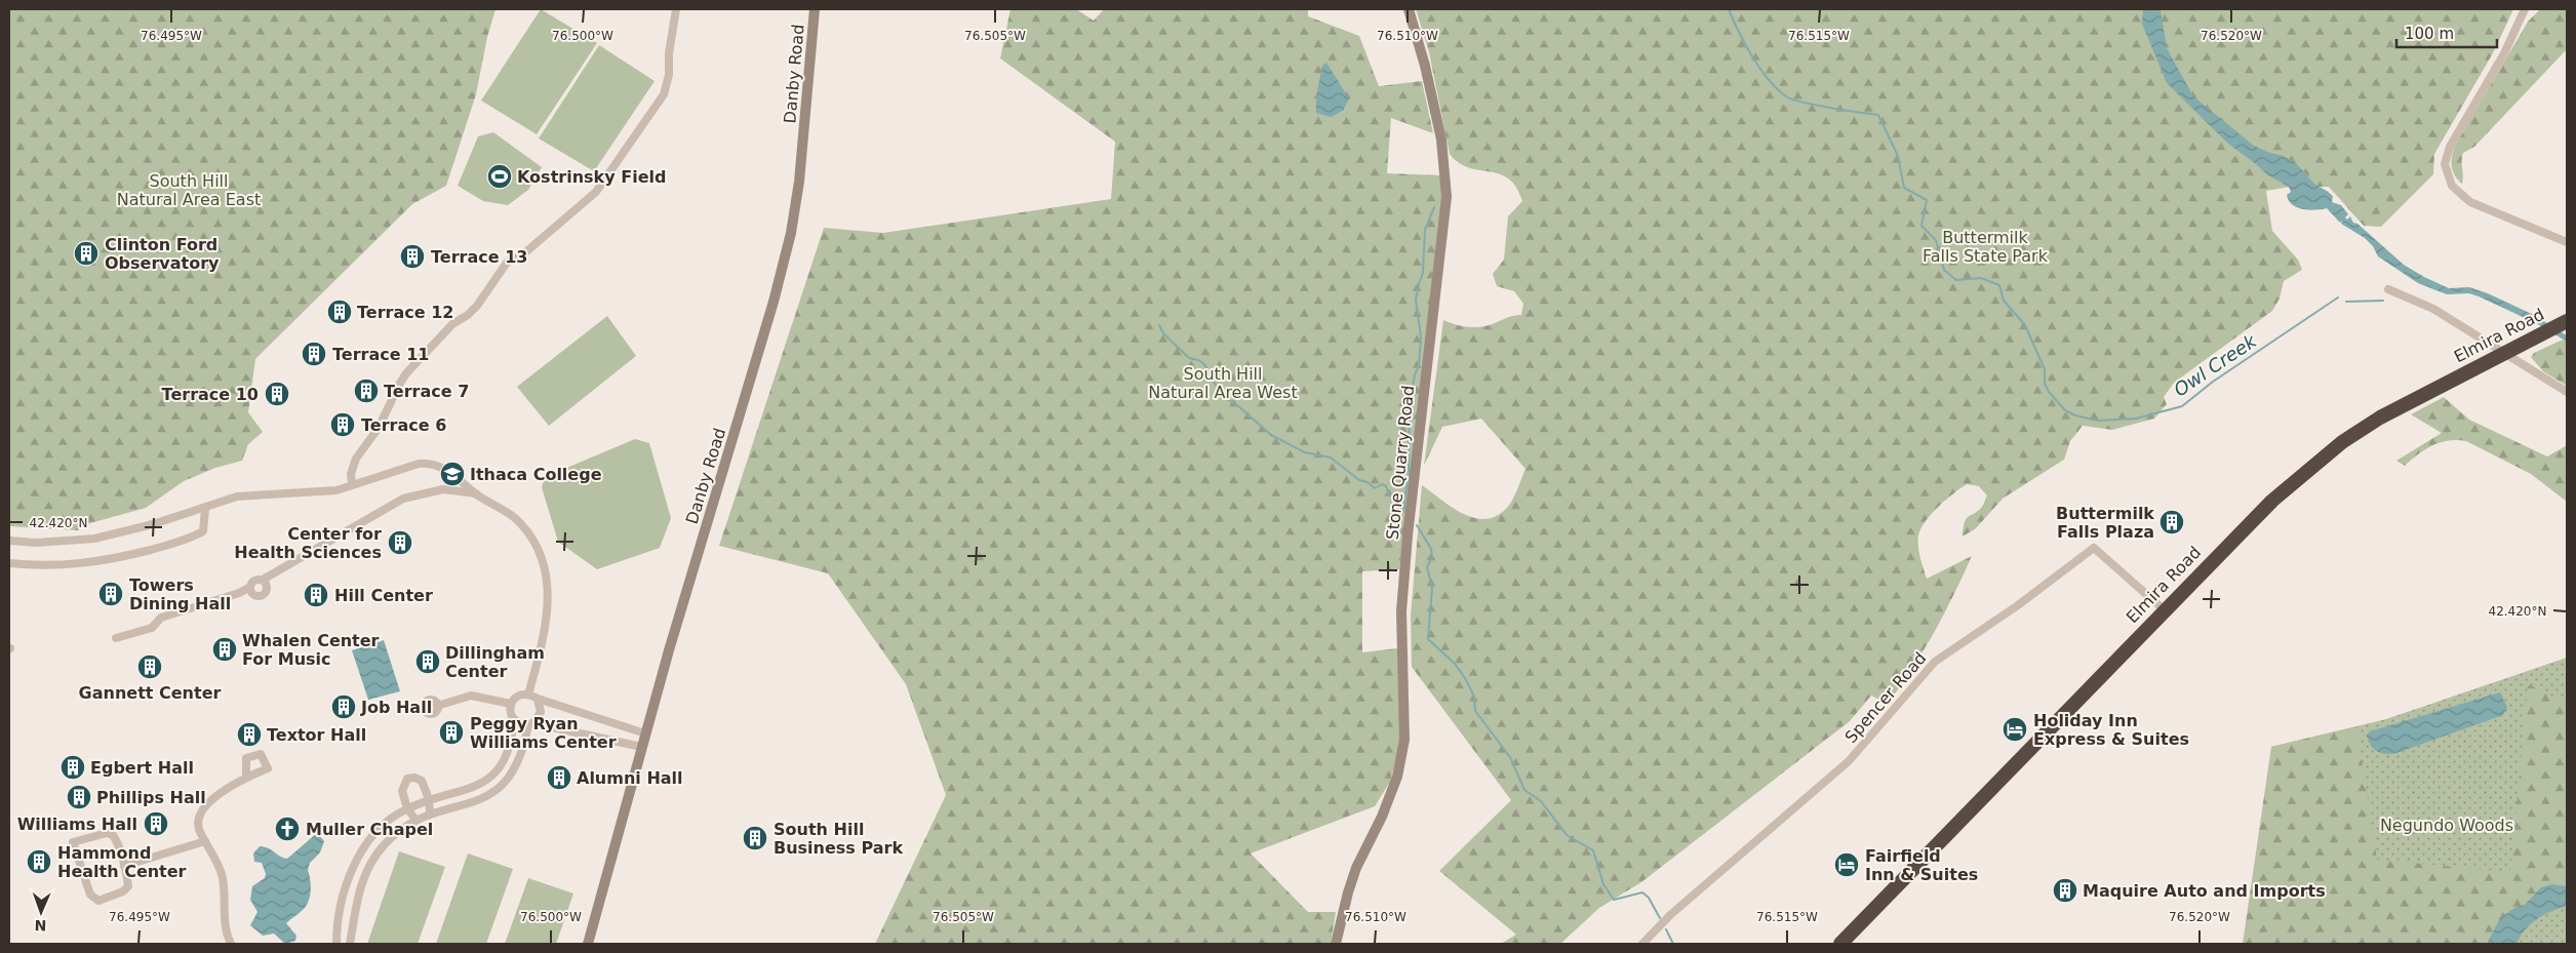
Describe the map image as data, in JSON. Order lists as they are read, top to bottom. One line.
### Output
{"streets":{"highway":["Elmira Road"],"main road":["Danby Road","Stone Quarry Road"],"street":["Spencer Road"]},"crossings":[["Elmira Road","Spencer Road"]],"water":["Owl Creek"],"parks":["South Hill Natural Area East","Buttermilk Falls State Park","South Hill Natural Area West","Negundo Woods"],"places":{"sports":["Kostrinsky Field"],"building":["Clinton Ford Observatory","Terrace 13","Terrace 12","Terrace 11","Terrace 7","Terrace 10","Terrace 6","Buttermilk Falls Plaza","Center for Health Sciences","Towers Dining Hall","Hill Center","Whalen Center For Music","Dillingham Center","Gannett Center","Job Hall","Peggy Ryan Williams Center","Textor Hall","Egbert Hall","Alumni Hall","Phillips Hall","Williams Hall","South Hill Business Park","Hammond Health Center","Maquire Auto and Imports"],"school or university":["Ithaca College"],"hotel":["Holiday Inn Express & Suites","Fairfield Inn & Suites"],"church":["Muller Chapel"]},"scale_bar":"100 m","north":"bottom","coordinates":["76.495°W","76.500°W","76.505°W","76.510°W","76.515°W","76.520°W","42.420°N"]}
